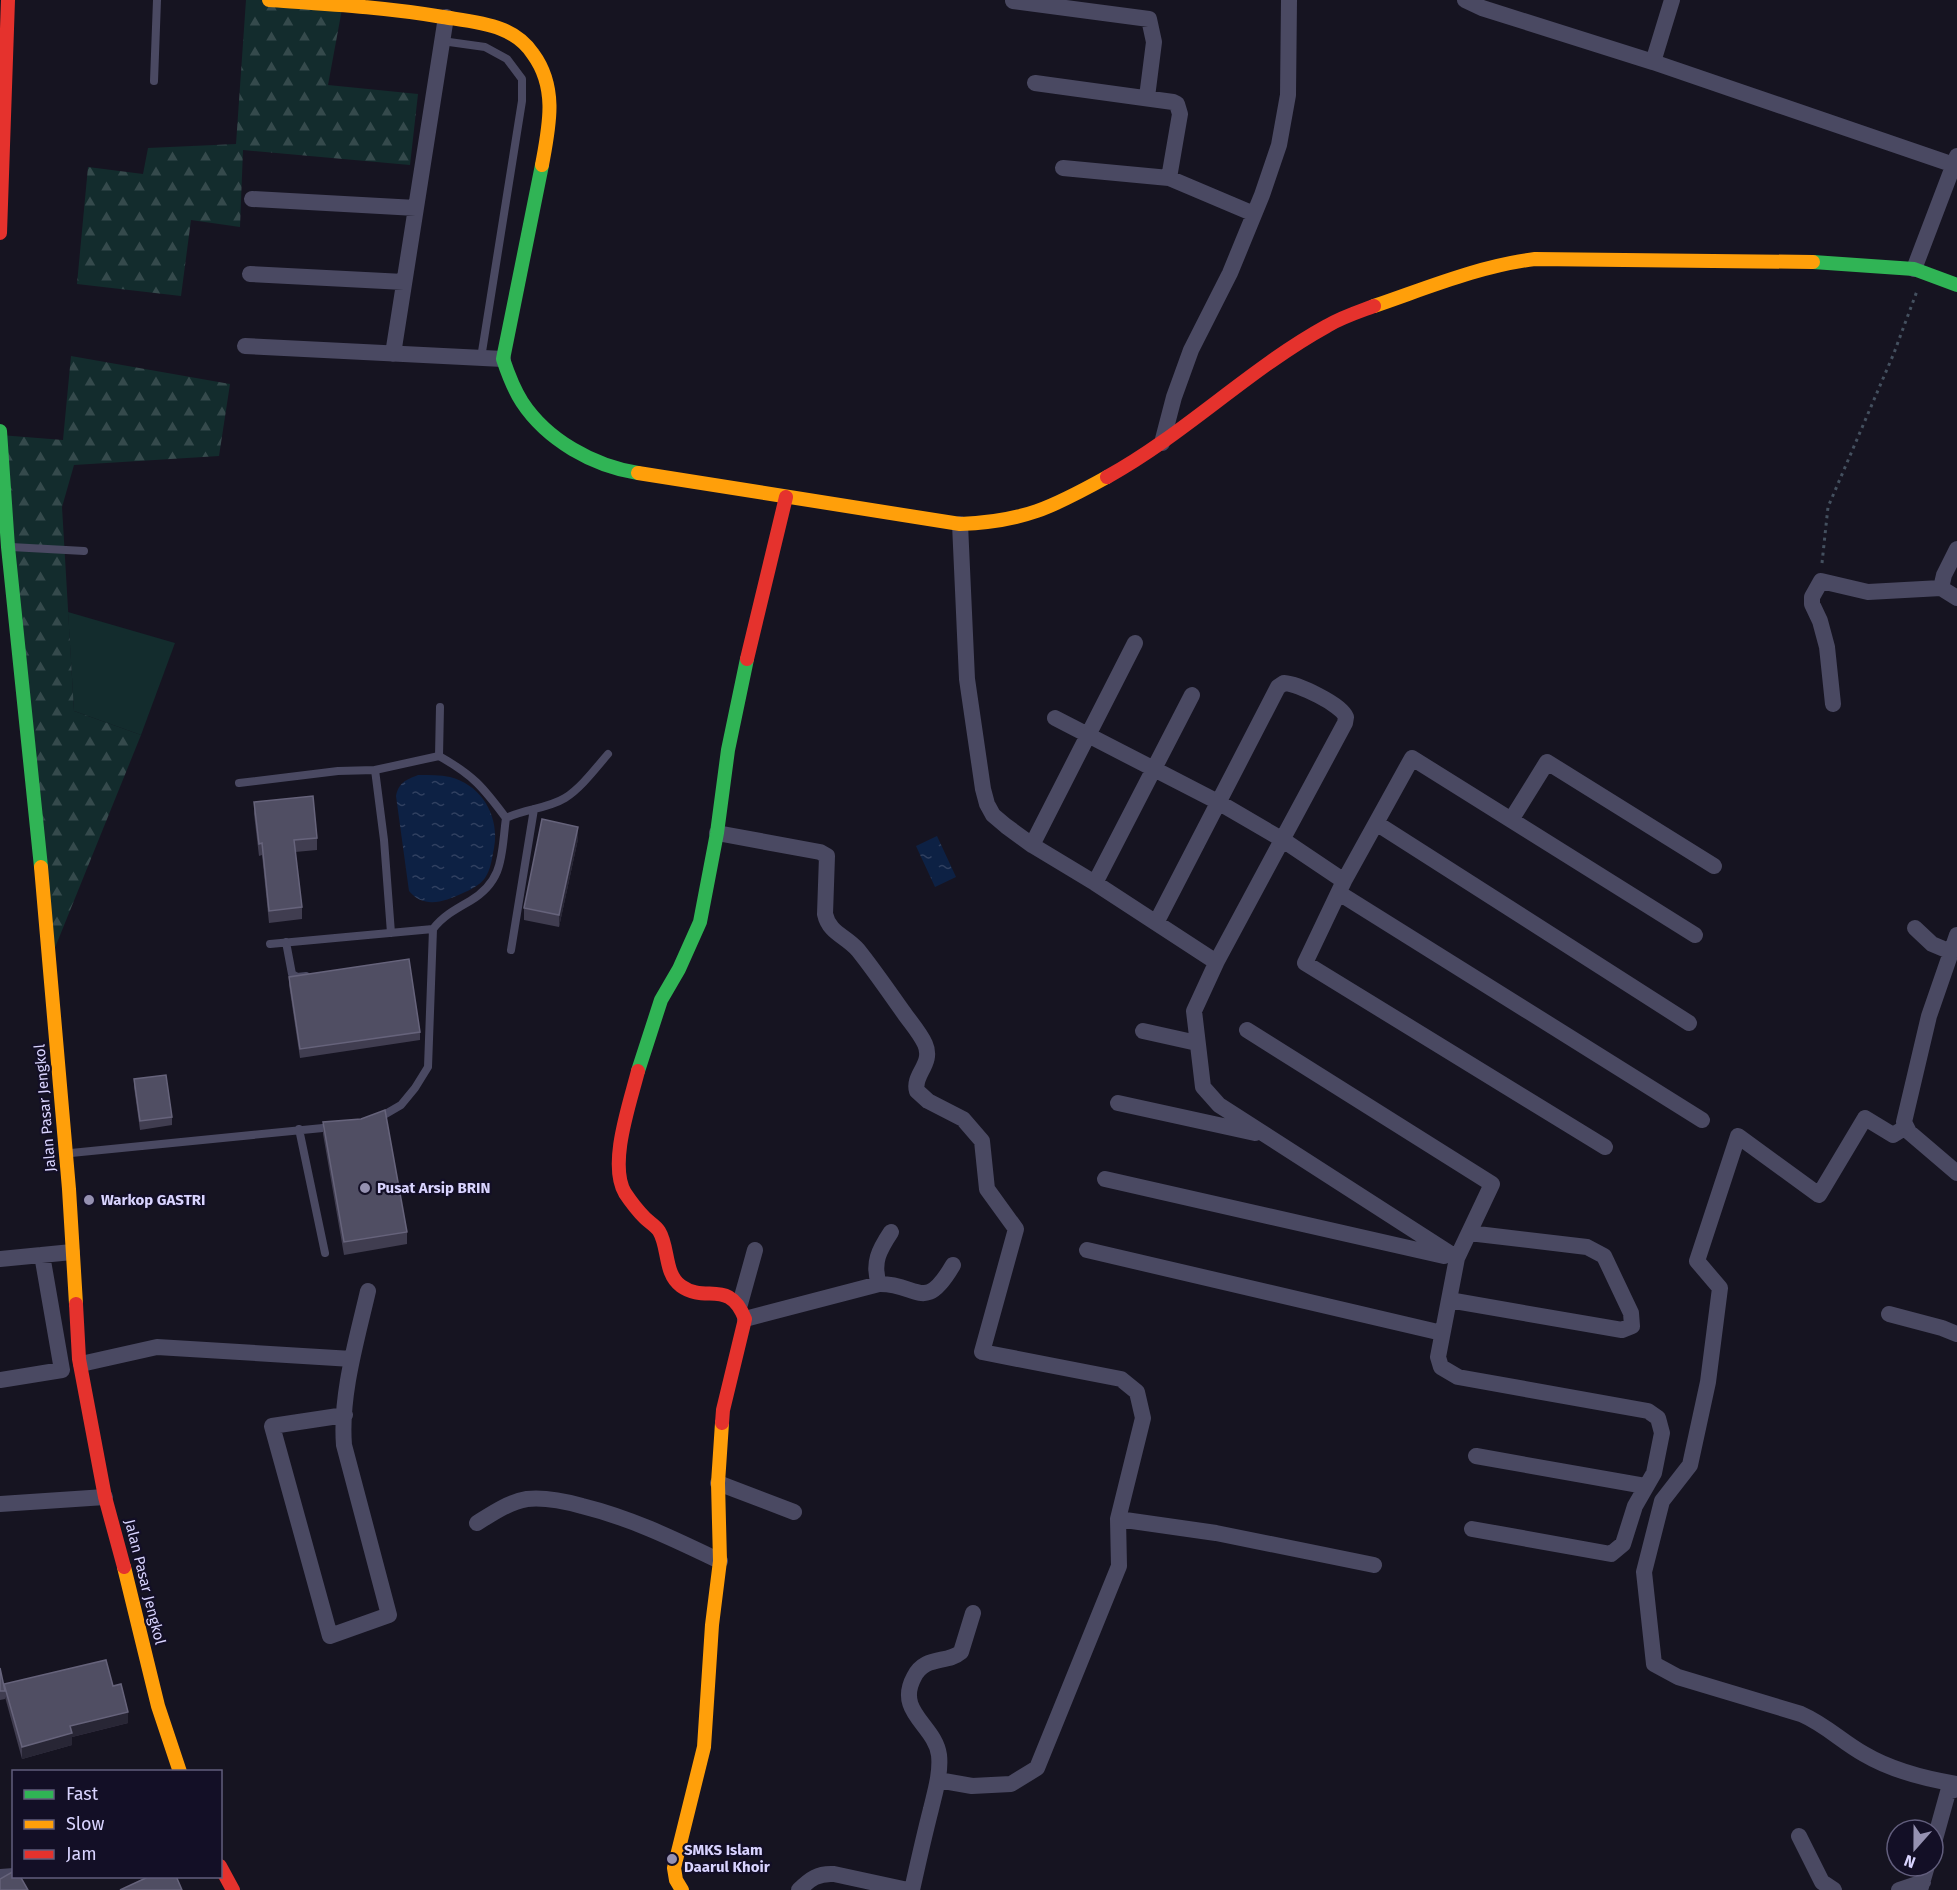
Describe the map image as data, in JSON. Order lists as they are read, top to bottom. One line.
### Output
{"streets":{"street":["Jalan Pasar Jengkol"]},"places":["Pusat Arsip BRIN","Warkop GASTRI","SMKS Islam Daarul Khoir"],"legend":["Fast","Slow","Jam"],"north":"bottom"}
